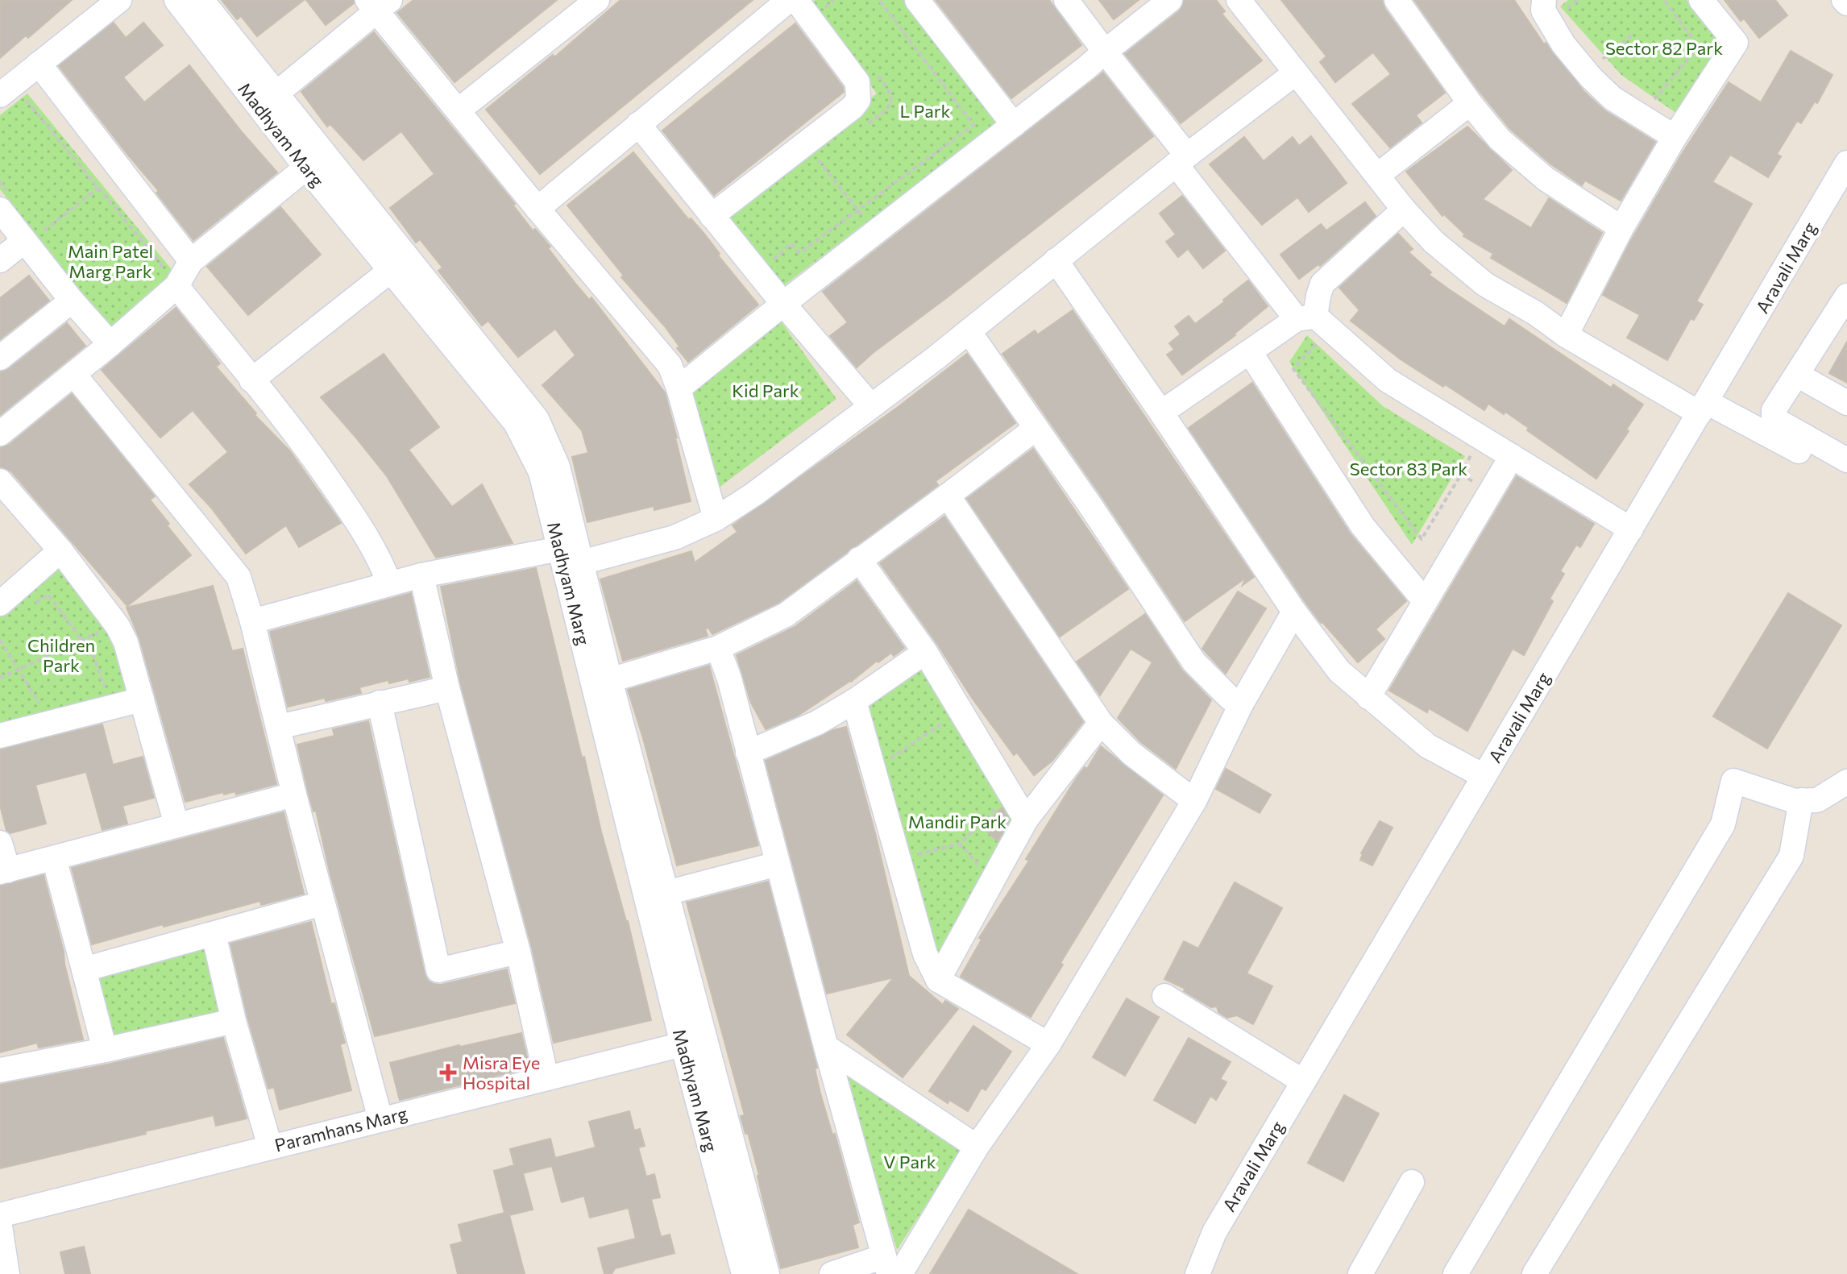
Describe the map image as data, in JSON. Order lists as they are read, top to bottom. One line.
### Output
{"streets":{"street":["Madhyam Marg","Aravali Marg","Paramhans Marg"]},"crossings":[["Madhyam Marg","Paramhans Marg"]],"parks":["Sector 82 Park","L Park","Main Patel Marg Park","Kid Park","Sector 83 Park","Children Park","Mandir Park","V Park"],"places":{"health":["Misra Eye Hospital"]}}
